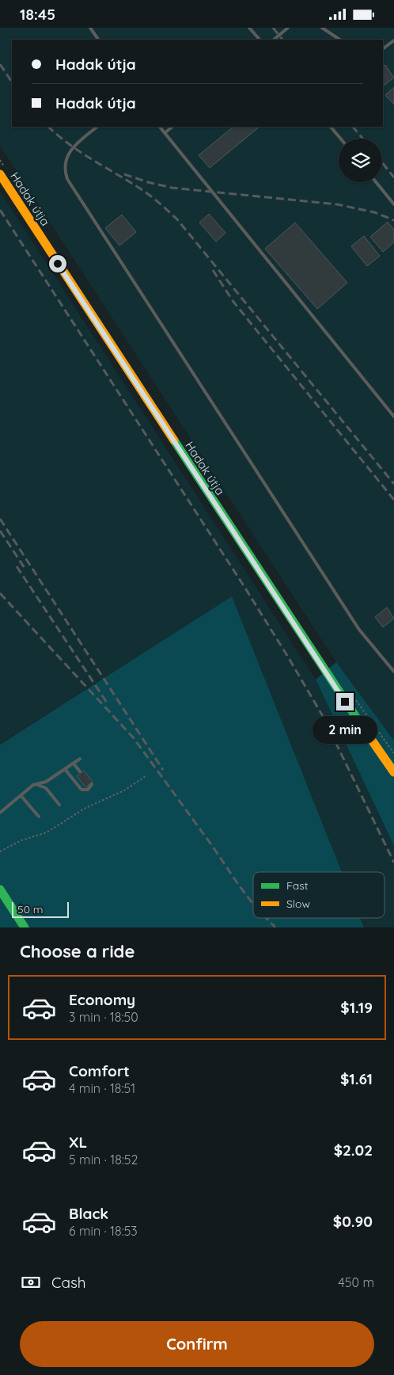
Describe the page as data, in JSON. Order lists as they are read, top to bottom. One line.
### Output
{"streets":{"main road":["Hadak útja"]},"legend":["Fast","Slow"],"scale_bar":"50 m","page":{"status":"18:45","banner":["Hadak útja","Hadak útja"],"bubble":"2 min","scale":"50 m","heading":"Choose a ride","list":[{"name":"Economy","note":"3 min · 18:50","value":"$1.19"},{"name":"Comfort","note":"4 min · 18:51","value":"$1.61"},{"name":"XL","note":"5 min · 18:52","value":"$2.02"},{"name":"Black","note":"6 min · 18:53","value":"$0.90"}],"pay":["Cash","450 m"],"buttons":"Confirm"}}
